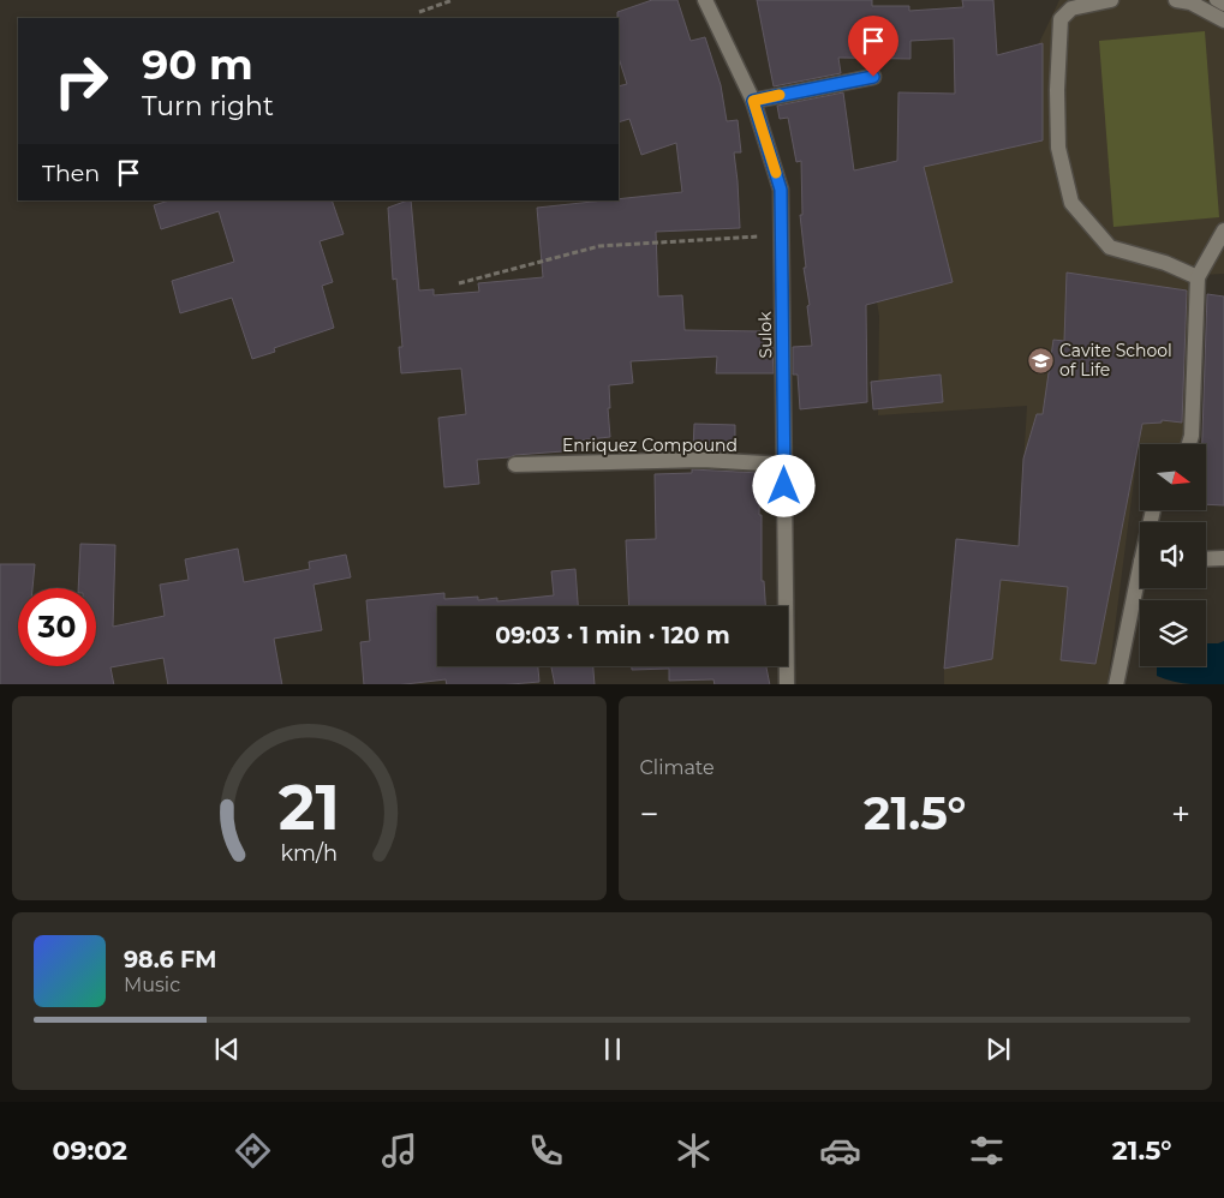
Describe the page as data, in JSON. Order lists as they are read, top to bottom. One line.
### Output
{"streets":{"street":["Sulok","Enriquez Compound"]},"crossings":[["Sulok","Enriquez Compound"]],"places":{"school or university":["Cavite School of Life"]},"north":"right","page":{"turn":["90 m","Turn right"],"then":"Then","limit":"30","trip":"09:03 · 1 min · 120 m","tile":"Climate","heat":["−","21.5°","+"],"song":["98.6 FM","Music"],"tabs":["09:02","21.5°"],"gauge":["21","km/h"]}}
